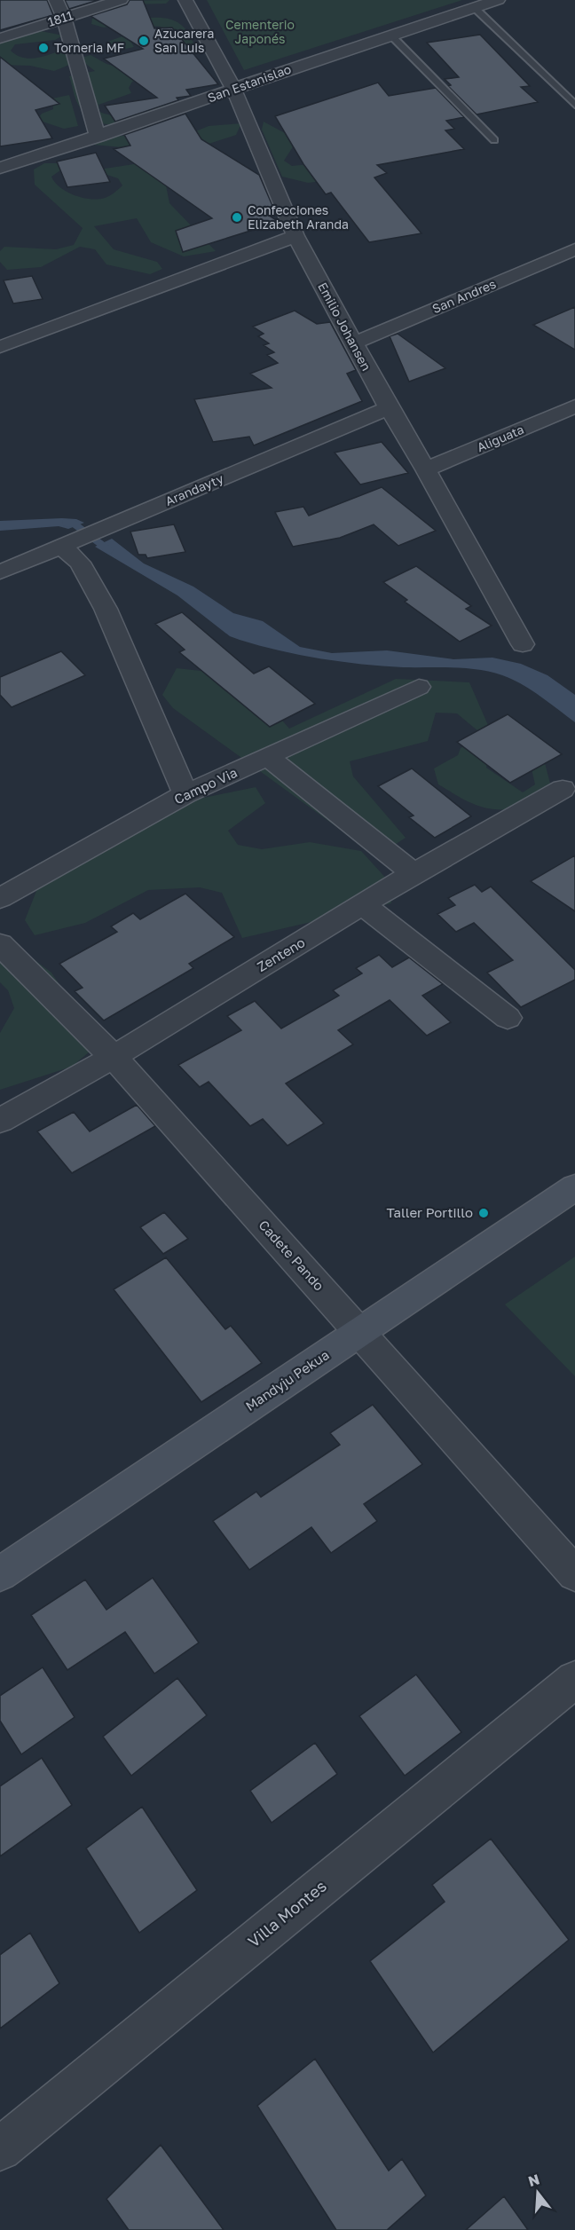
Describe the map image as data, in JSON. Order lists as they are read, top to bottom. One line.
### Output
{"streets":{"street":["1811","San Estanislao","San Andres","Emilio Johansen","Aliguata","Arandayty","Campo Via","Zenteno","Cadete Pando","Mandyju Pekua","Villa Montes"]},"crossings":[["San Estanislao","Emilio Johansen"],["San Andres","Emilio Johansen"],["Emilio Johansen","Aliguata"],["Emilio Johansen","Arandayty"],["Zenteno","Cadete Pando"],["Cadete Pando","Mandyju Pekua"]],"parks":["Cementerio Japonés"],"places":["Azucarera San Luis","Torneria MF","Confecciones Elizabeth Aranda","Taller Portillo"],"north":"top"}
